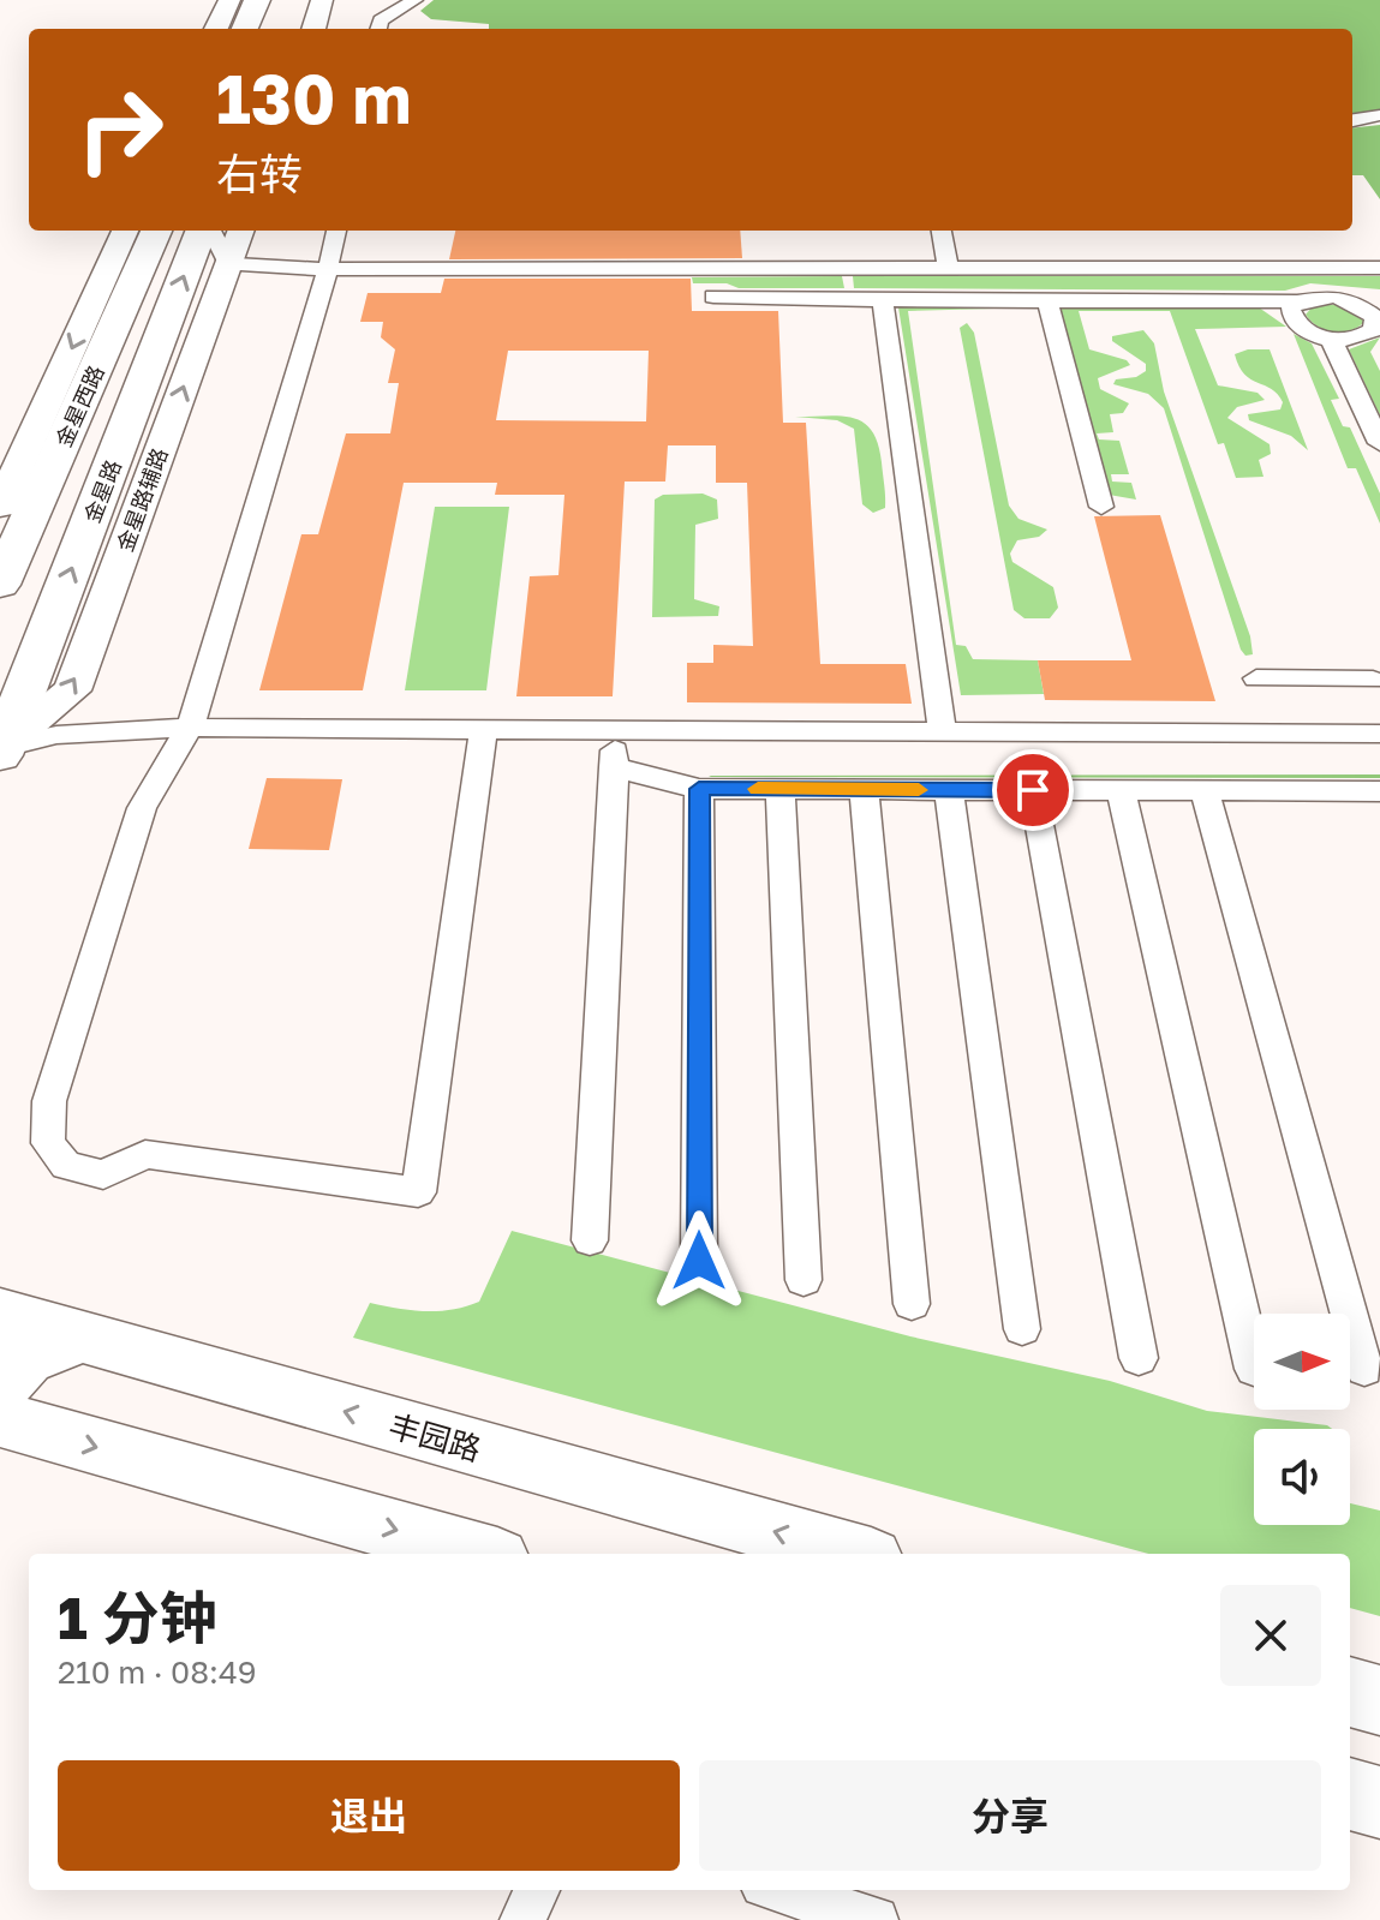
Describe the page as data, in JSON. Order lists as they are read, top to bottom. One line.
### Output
{"streets":{"main road":["金星西路","金星路","丰园路"],"street":["金星路辅路"]},"crossings":[["金星路","金星路辅路"]],"one_way":["金星路"],"north":"right","page":{"turn":["130 m","右转"],"heading":["1 分钟","210 m · 08:49"],"buttons":["退出","分享"]}}
